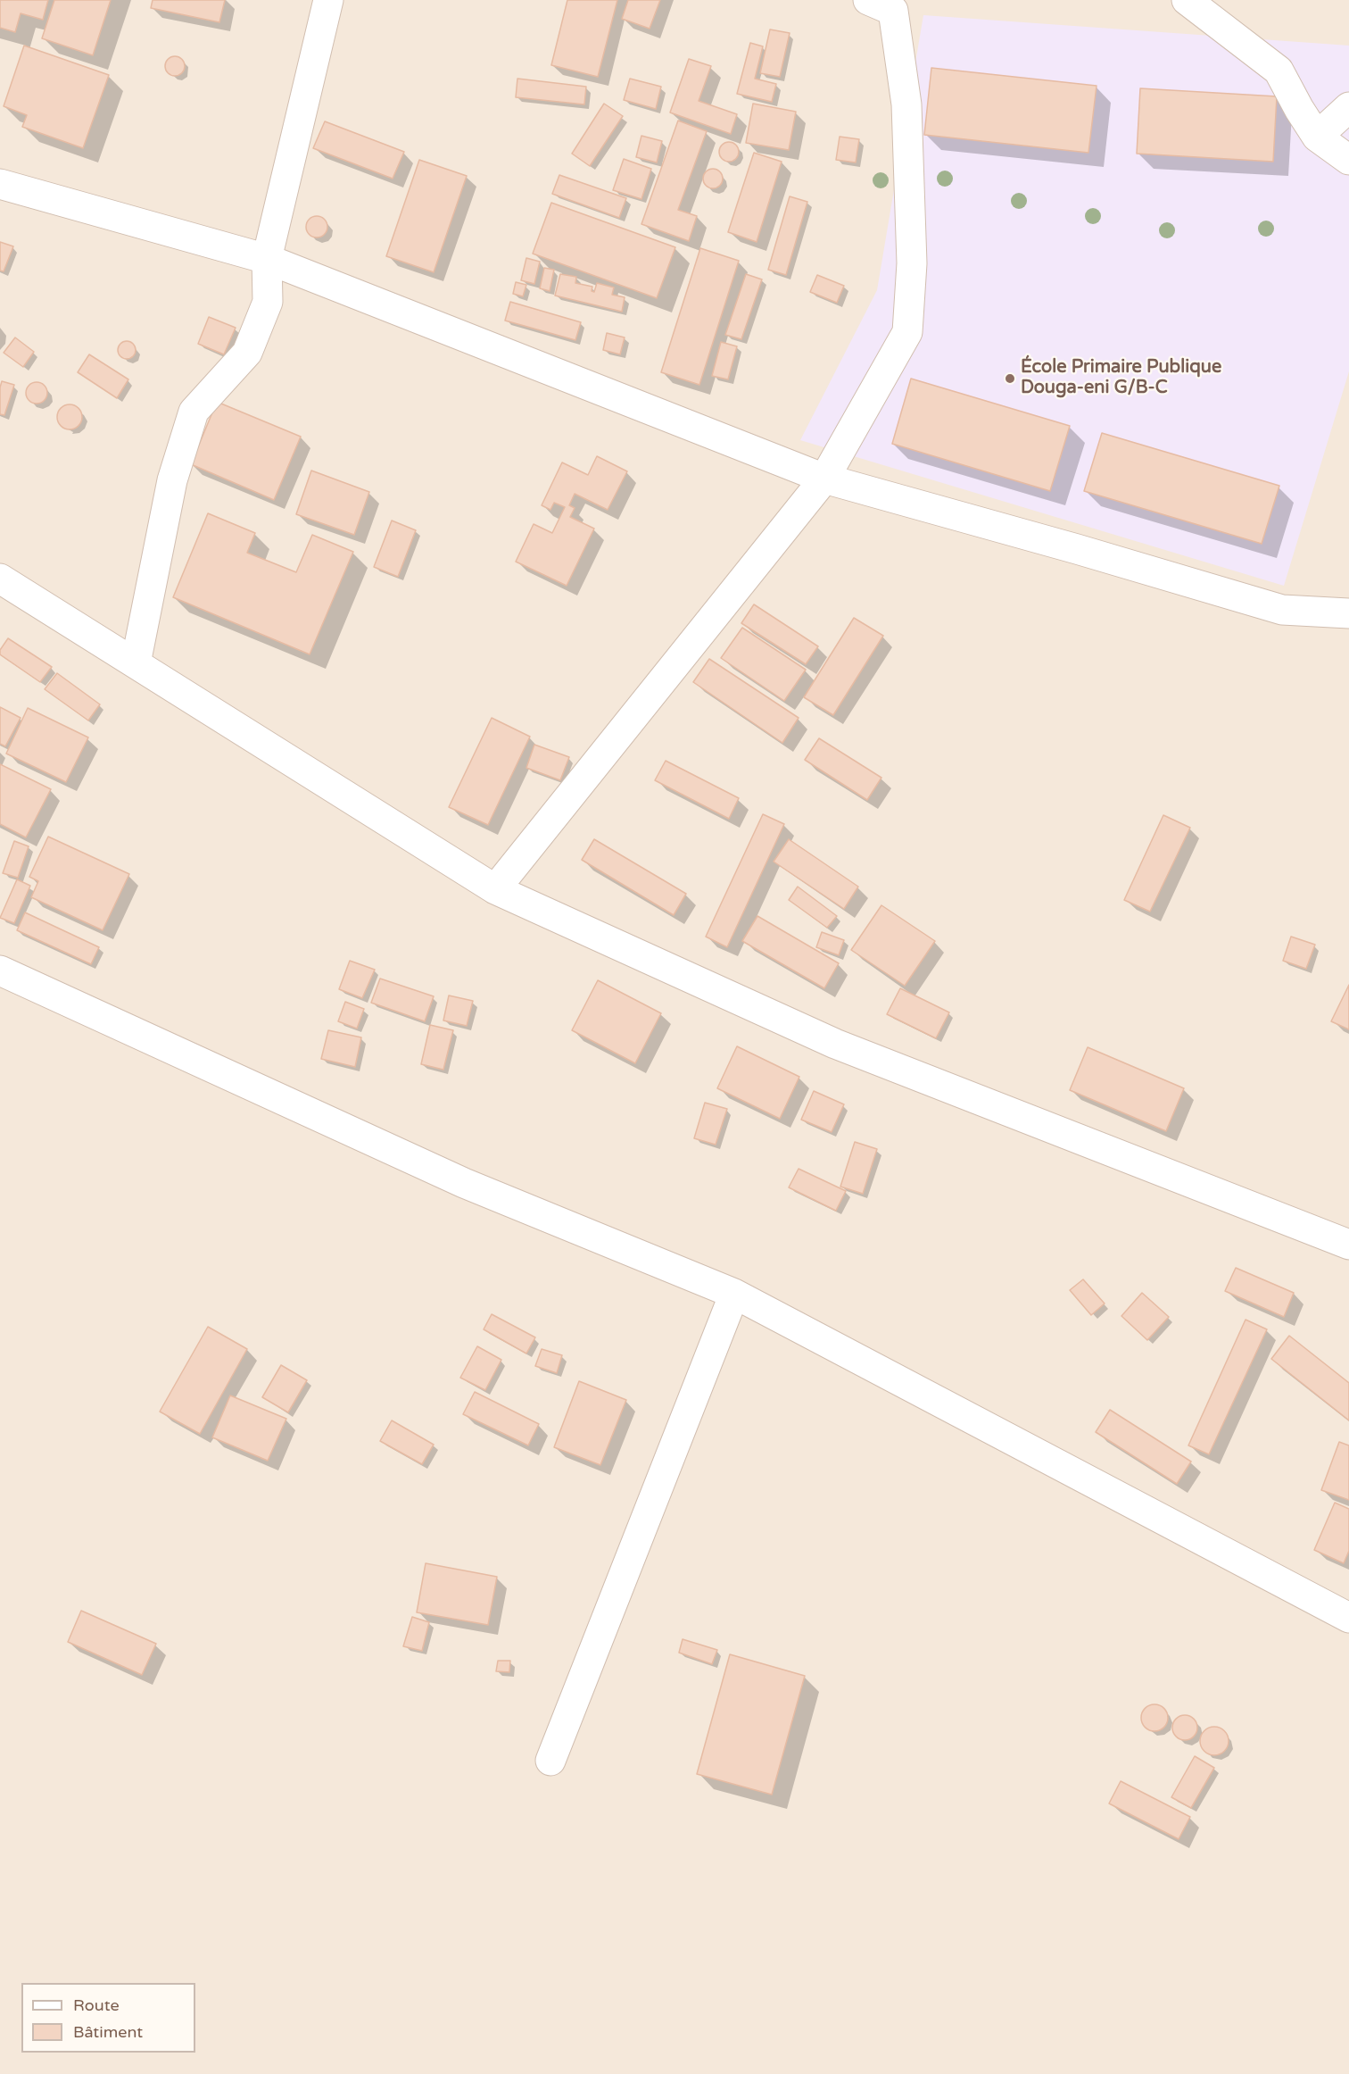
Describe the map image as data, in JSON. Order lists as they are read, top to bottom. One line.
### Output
{"places":["École Primaire Publique Douga-eni G/B-C"],"legend":["Route","Bâtiment"]}
